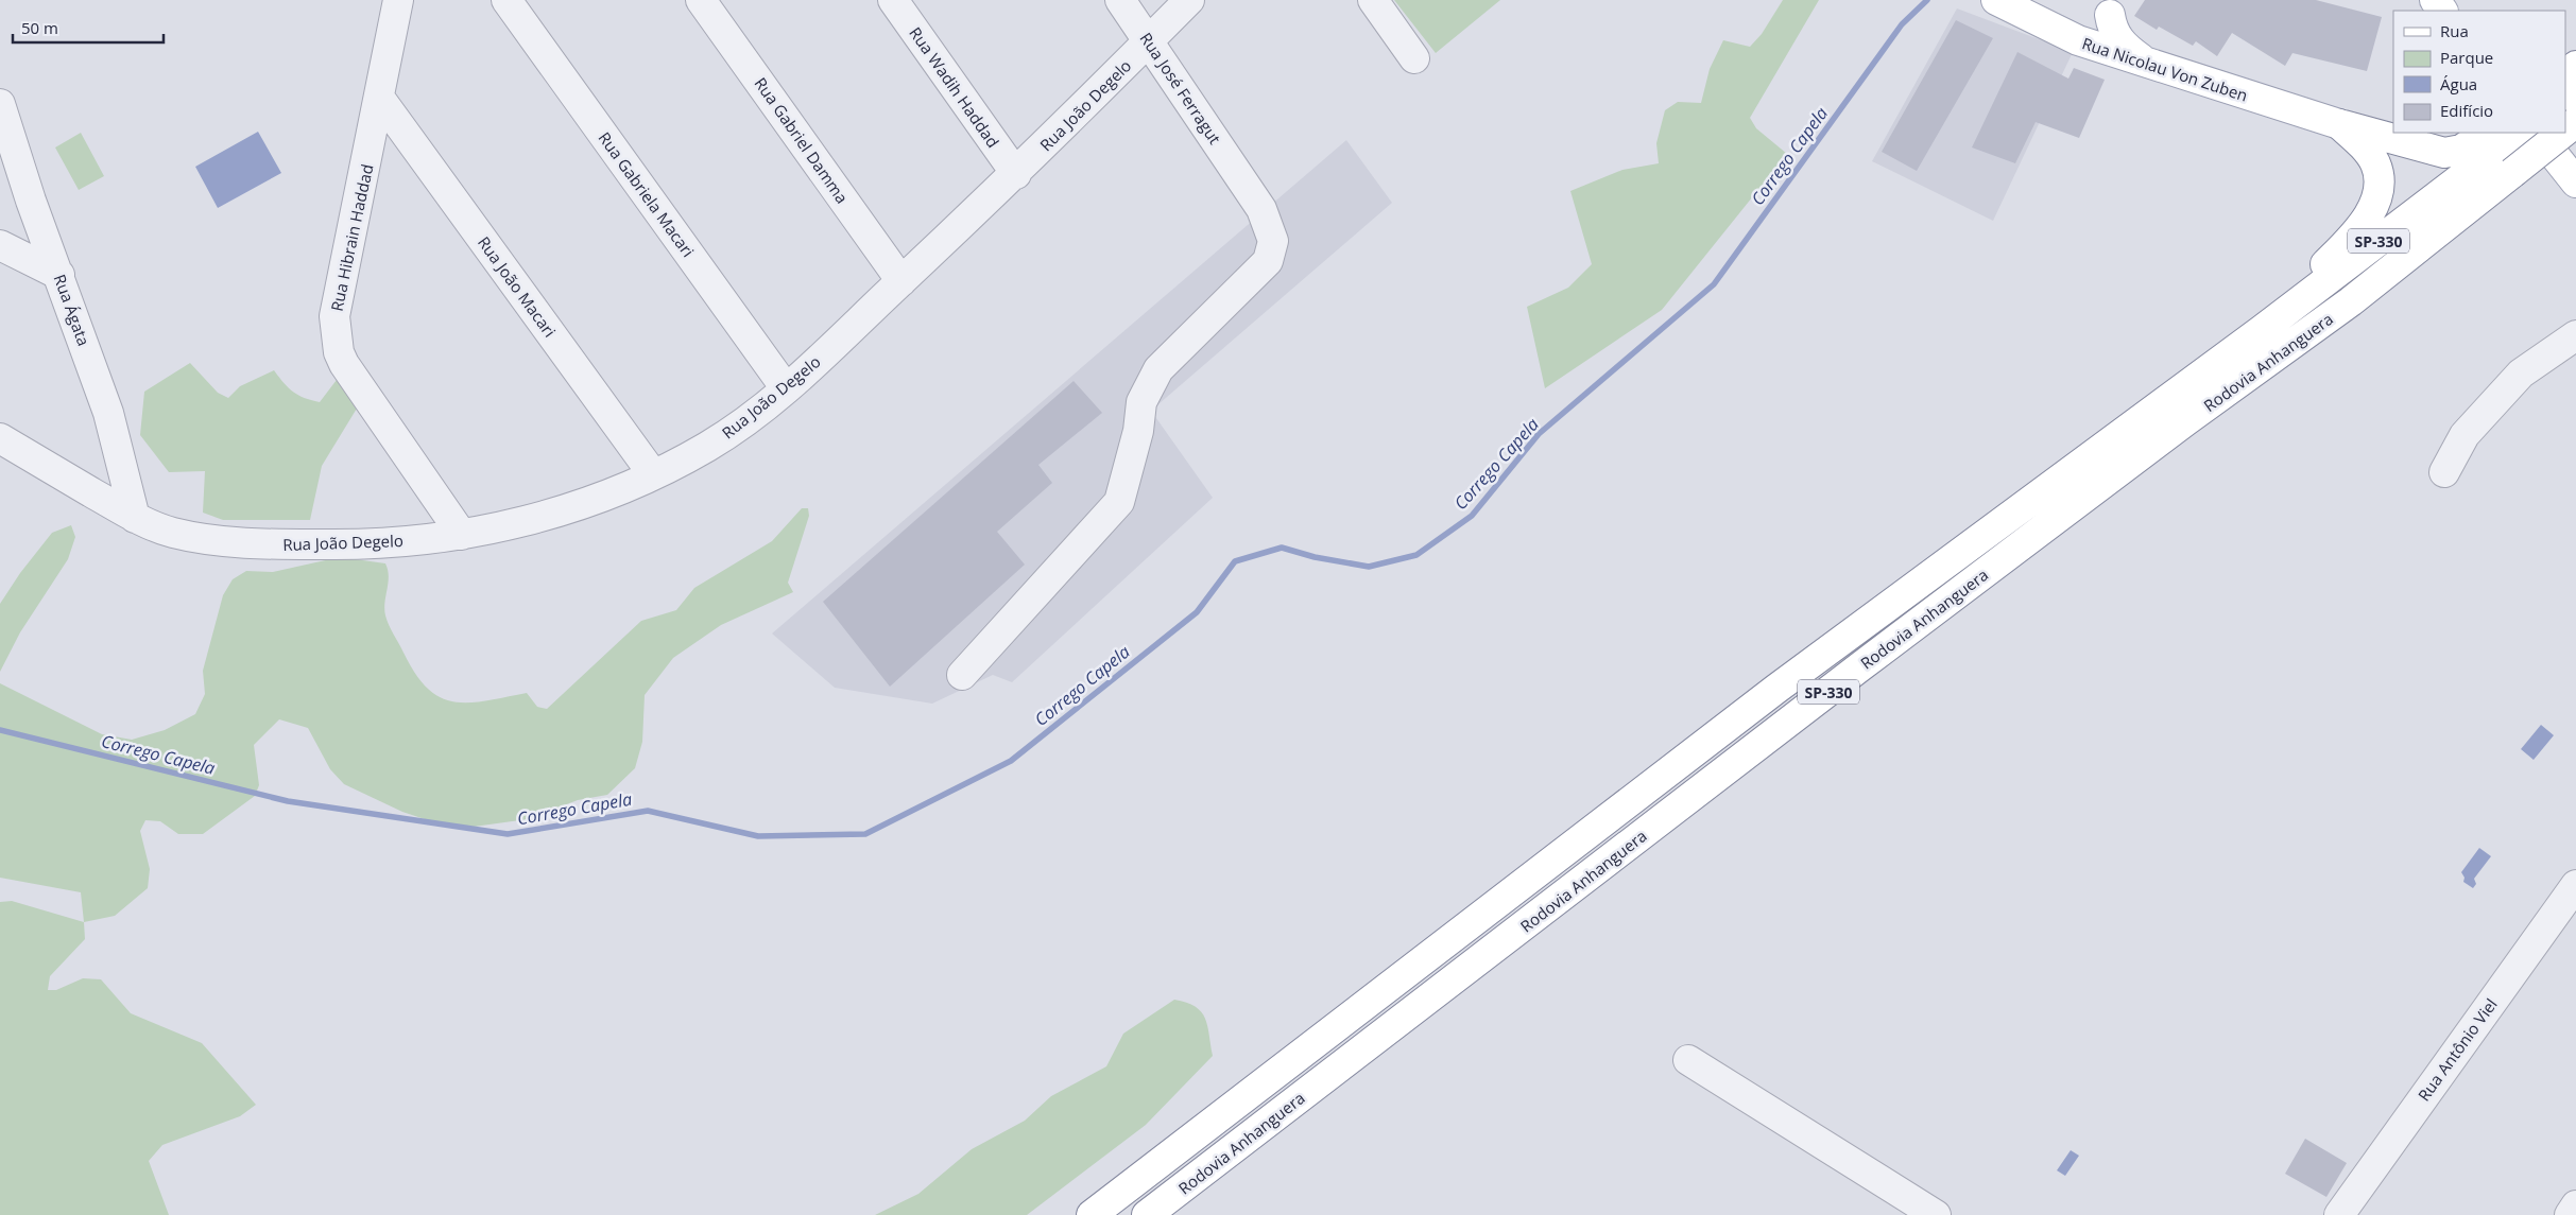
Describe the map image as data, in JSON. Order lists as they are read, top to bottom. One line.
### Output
{"streets":{"main road":["Rua Nicolau Von Zuben","SP-330","Rodovia Anhanguera"],"street":["Rua Wadih Haddad","Rua José Ferragut","Rua João Degelo","Rua Gabriel Damma","Rua Gabriela Macari","Rua Hibrain Haddad","Rua João Macari","Rua Ágata","Rua Antônio Viel"]},"crossings":[["Rua Nicolau Von Zuben","Rodovia Anhanguera"],["Rua Wadih Haddad","Rua João Degelo"],["Rua José Ferragut","Rua João Degelo"],["Rua João Degelo","Rua Gabriel Damma"],["Rua João Degelo","Rua Gabriela Macari"],["Rua João Degelo","Rua Hibrain Haddad"],["Rua João Degelo","Rua João Macari"],["Rua João Degelo","Rua Ágata"],["Rua Hibrain Haddad","Rua João Macari"]],"water":["Corrego Capela"],"legend":["Rua","Parque","Água","Edifício"],"scale_bar":"50 m"}
